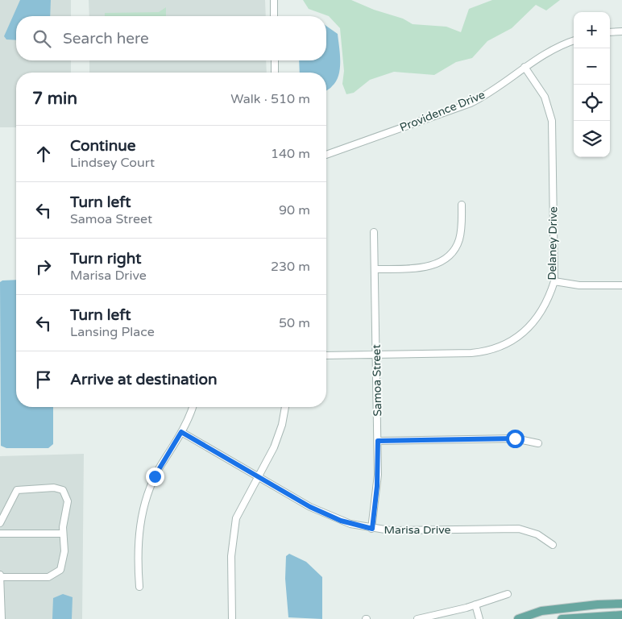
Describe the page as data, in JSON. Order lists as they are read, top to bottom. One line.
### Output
{"streets":{"street":["Providence Drive","Delaney Drive","Samoa Street","Marisa Drive"]},"crossings":[["Providence Drive","Delaney Drive"],["Delaney Drive","Samoa Street"],["Samoa Street","Marisa Drive"]],"page":{"map_buttons":["+","−"],"search":"Search here","heading":["7 min","Walk · 510 m"],"list":[["Continue","Lindsey Court","140 m"],["Turn left","Samoa Street","90 m"],["Turn right","Marisa Drive","230 m"],["Turn left","Lansing Place","50 m"],"Arrive at destination"]}}
